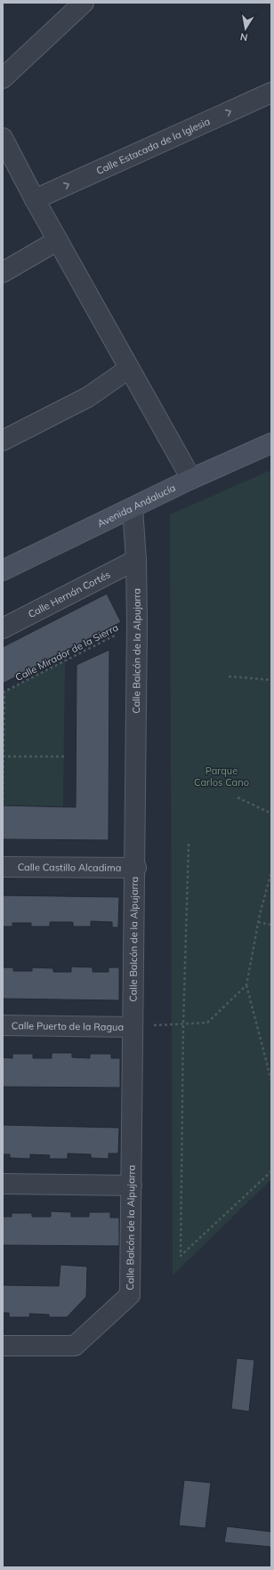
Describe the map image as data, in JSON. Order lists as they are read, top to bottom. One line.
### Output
{"streets":{"main road":["Avenida Andalucía"],"street":["Calle Estacada de la Iglesia","Calle Hernán Cortés","Calle Balcón de la Alpujarra","Calle Castillo Alcadima","Calle Puerto de la Ragua"],"path":["Calle Mirador de la Sierra"]},"crossings":[["Avenida Andalucía","Calle Balcón de la Alpujarra"],["Calle Hernán Cortés","Calle Balcón de la Alpujarra"],["Calle Balcón de la Alpujarra","Calle Mirador de la Sierra"],["Calle Balcón de la Alpujarra","Calle Castillo Alcadima"],["Calle Balcón de la Alpujarra","Calle Puerto de la Ragua"]],"parks":["Parque Carlos Cano"],"north":"bottom"}
